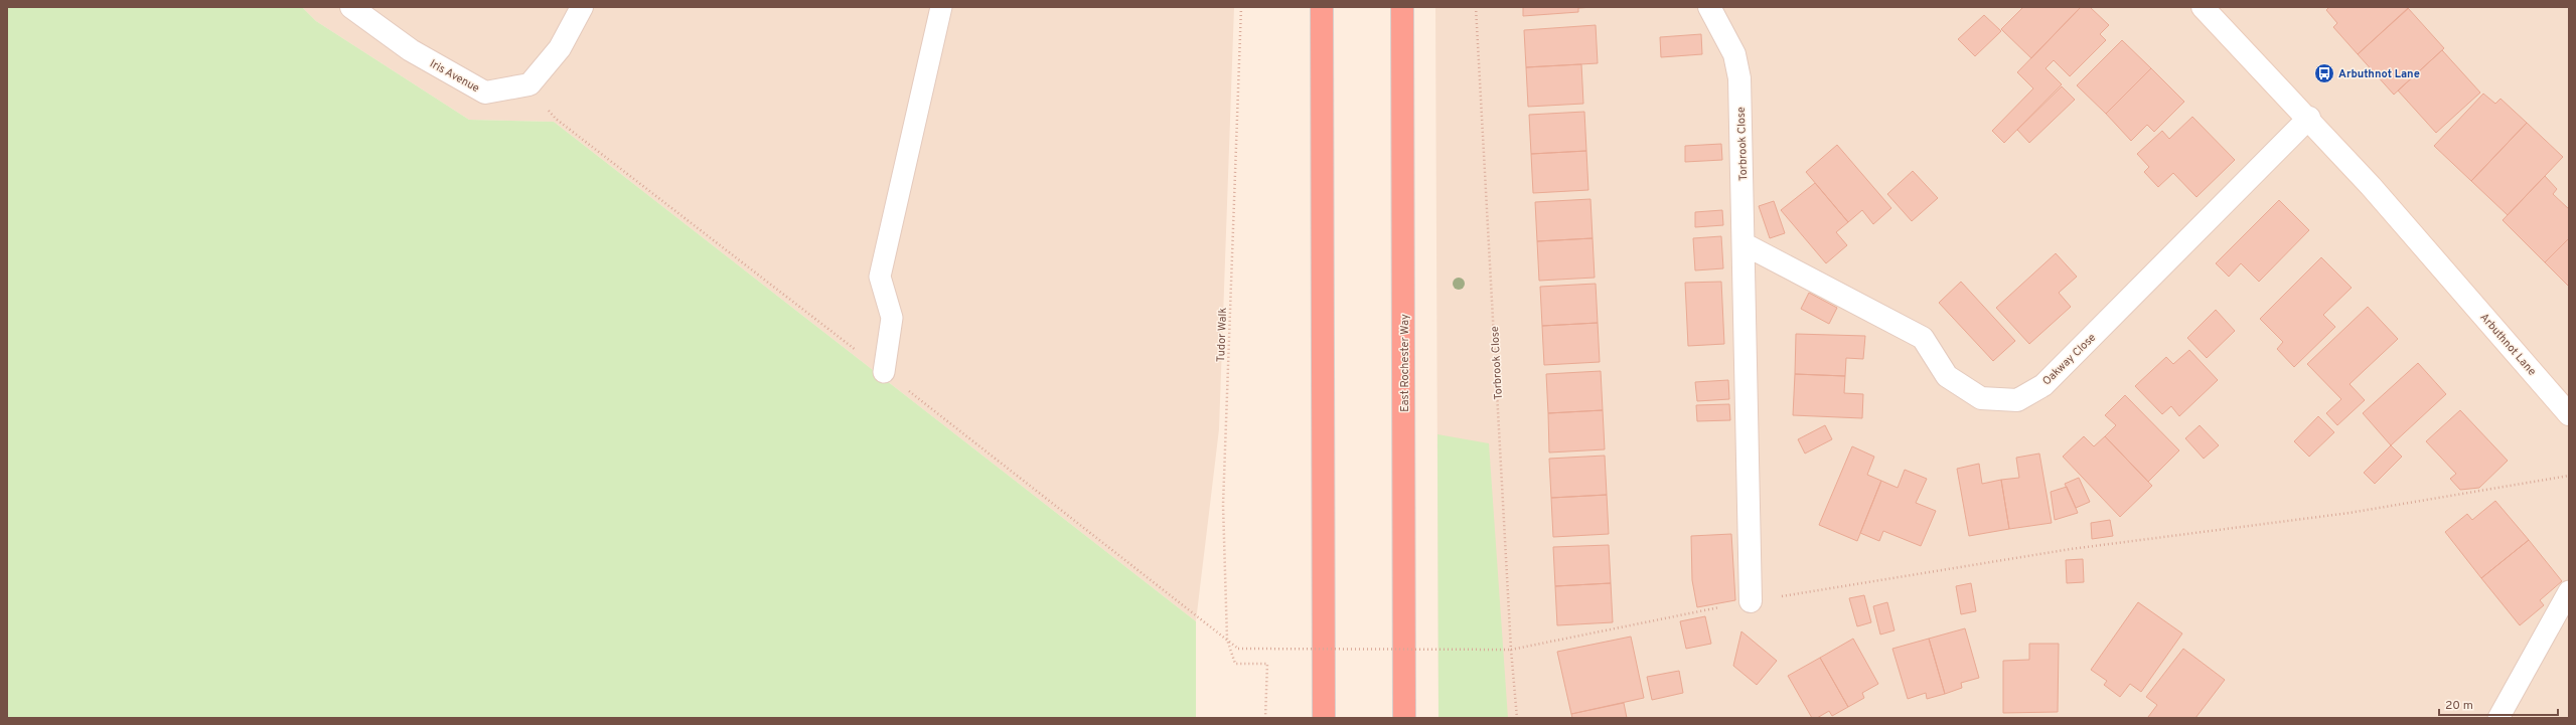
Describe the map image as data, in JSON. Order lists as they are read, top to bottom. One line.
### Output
{"streets":{"highway":["East Rochester Way"],"street":["Iris Avenue","Torbrook Close","Arbuthnot Lane","Oakway Close"],"path":["Tudor Walk"]},"crossings":[["Torbrook Close","Oakway Close"],["Arbuthnot Lane","Oakway Close"]],"places":{"bus stop":["Arbuthnot Lane"]},"scale_bar":"20 m"}
